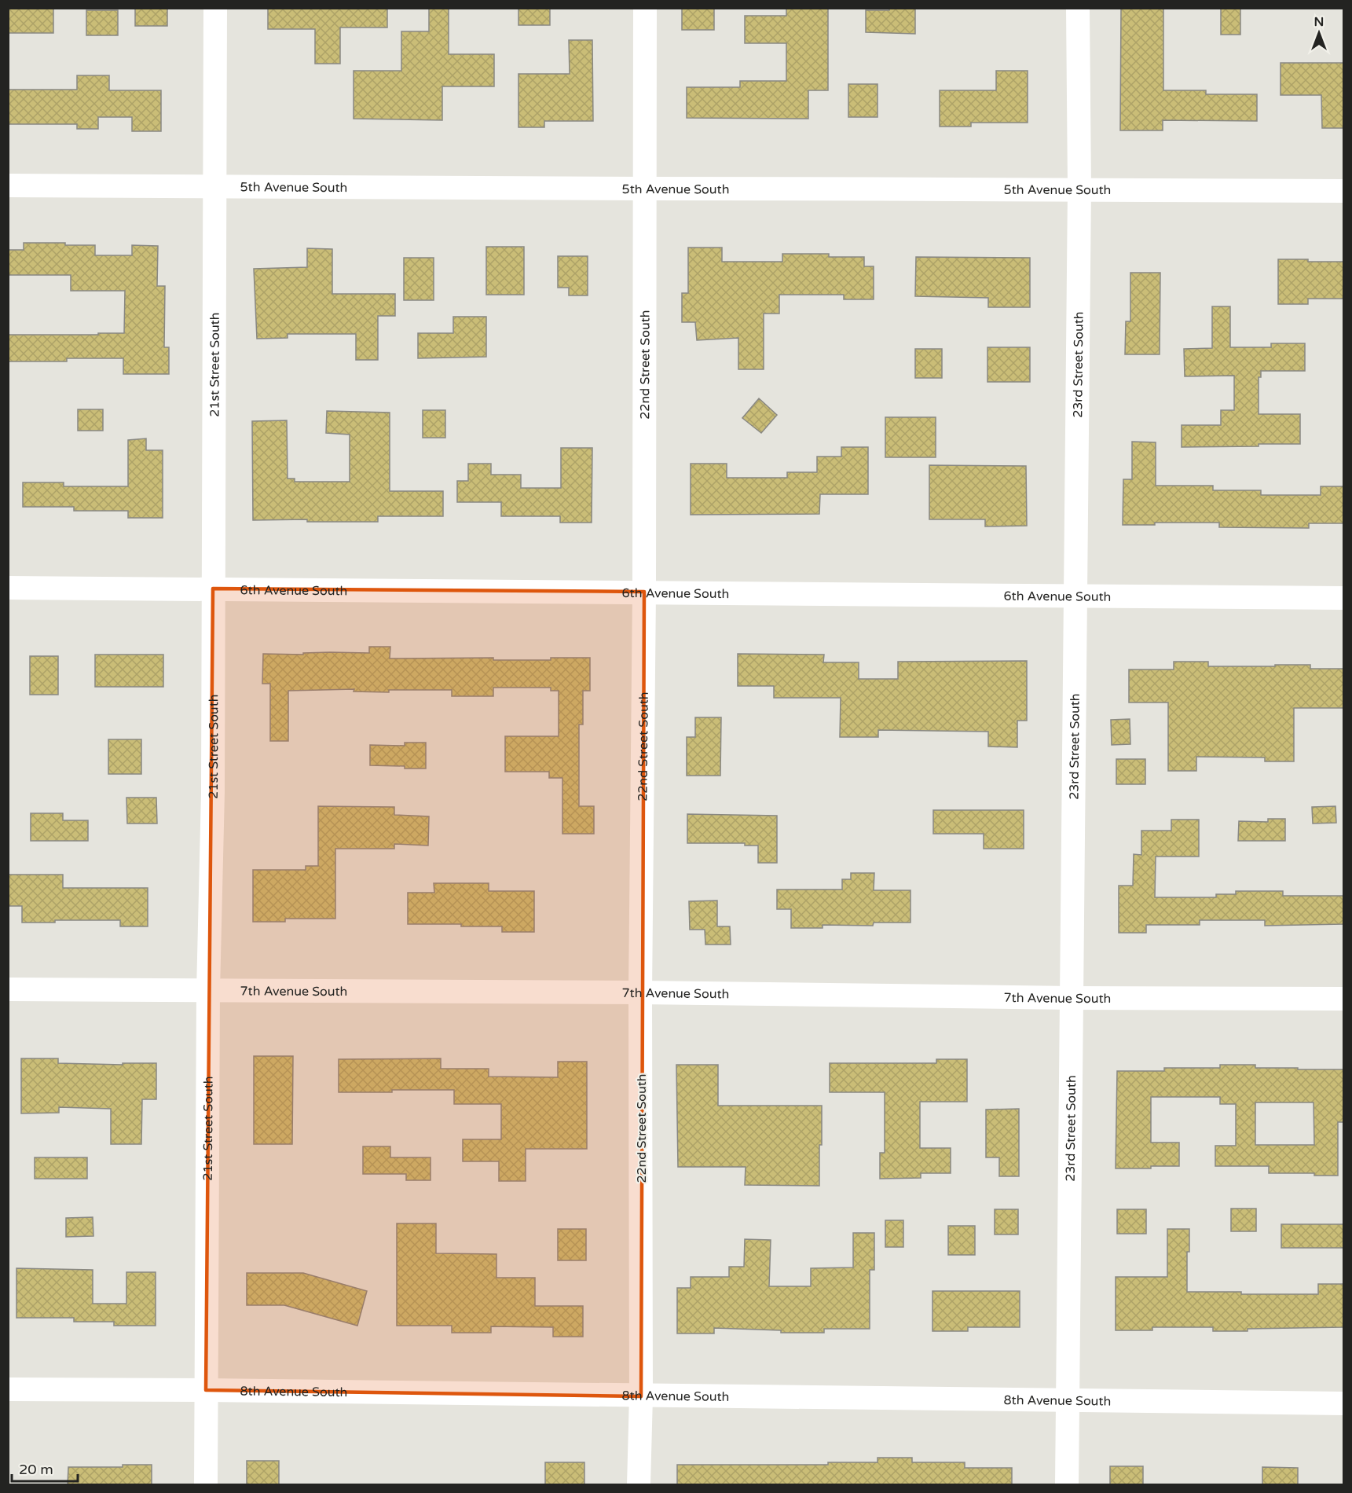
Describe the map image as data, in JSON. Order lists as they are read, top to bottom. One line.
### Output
{"streets":{"street":["5th Avenue South","21st Street South","22nd Street South","23rd Street South","6th Avenue South","7th Avenue South","8th Avenue South"]},"crossings":[["5th Avenue South","21st Street South"],["5th Avenue South","22nd Street South"],["5th Avenue South","23rd Street South"],["21st Street South","6th Avenue South"],["21st Street South","7th Avenue South"],["21st Street South","8th Avenue South"],["22nd Street South","6th Avenue South"],["22nd Street South","7th Avenue South"],["22nd Street South","8th Avenue South"],["23rd Street South","6th Avenue South"],["23rd Street South","7th Avenue South"],["23rd Street South","8th Avenue South"]],"scale_bar":"20 m","north":"top"}
